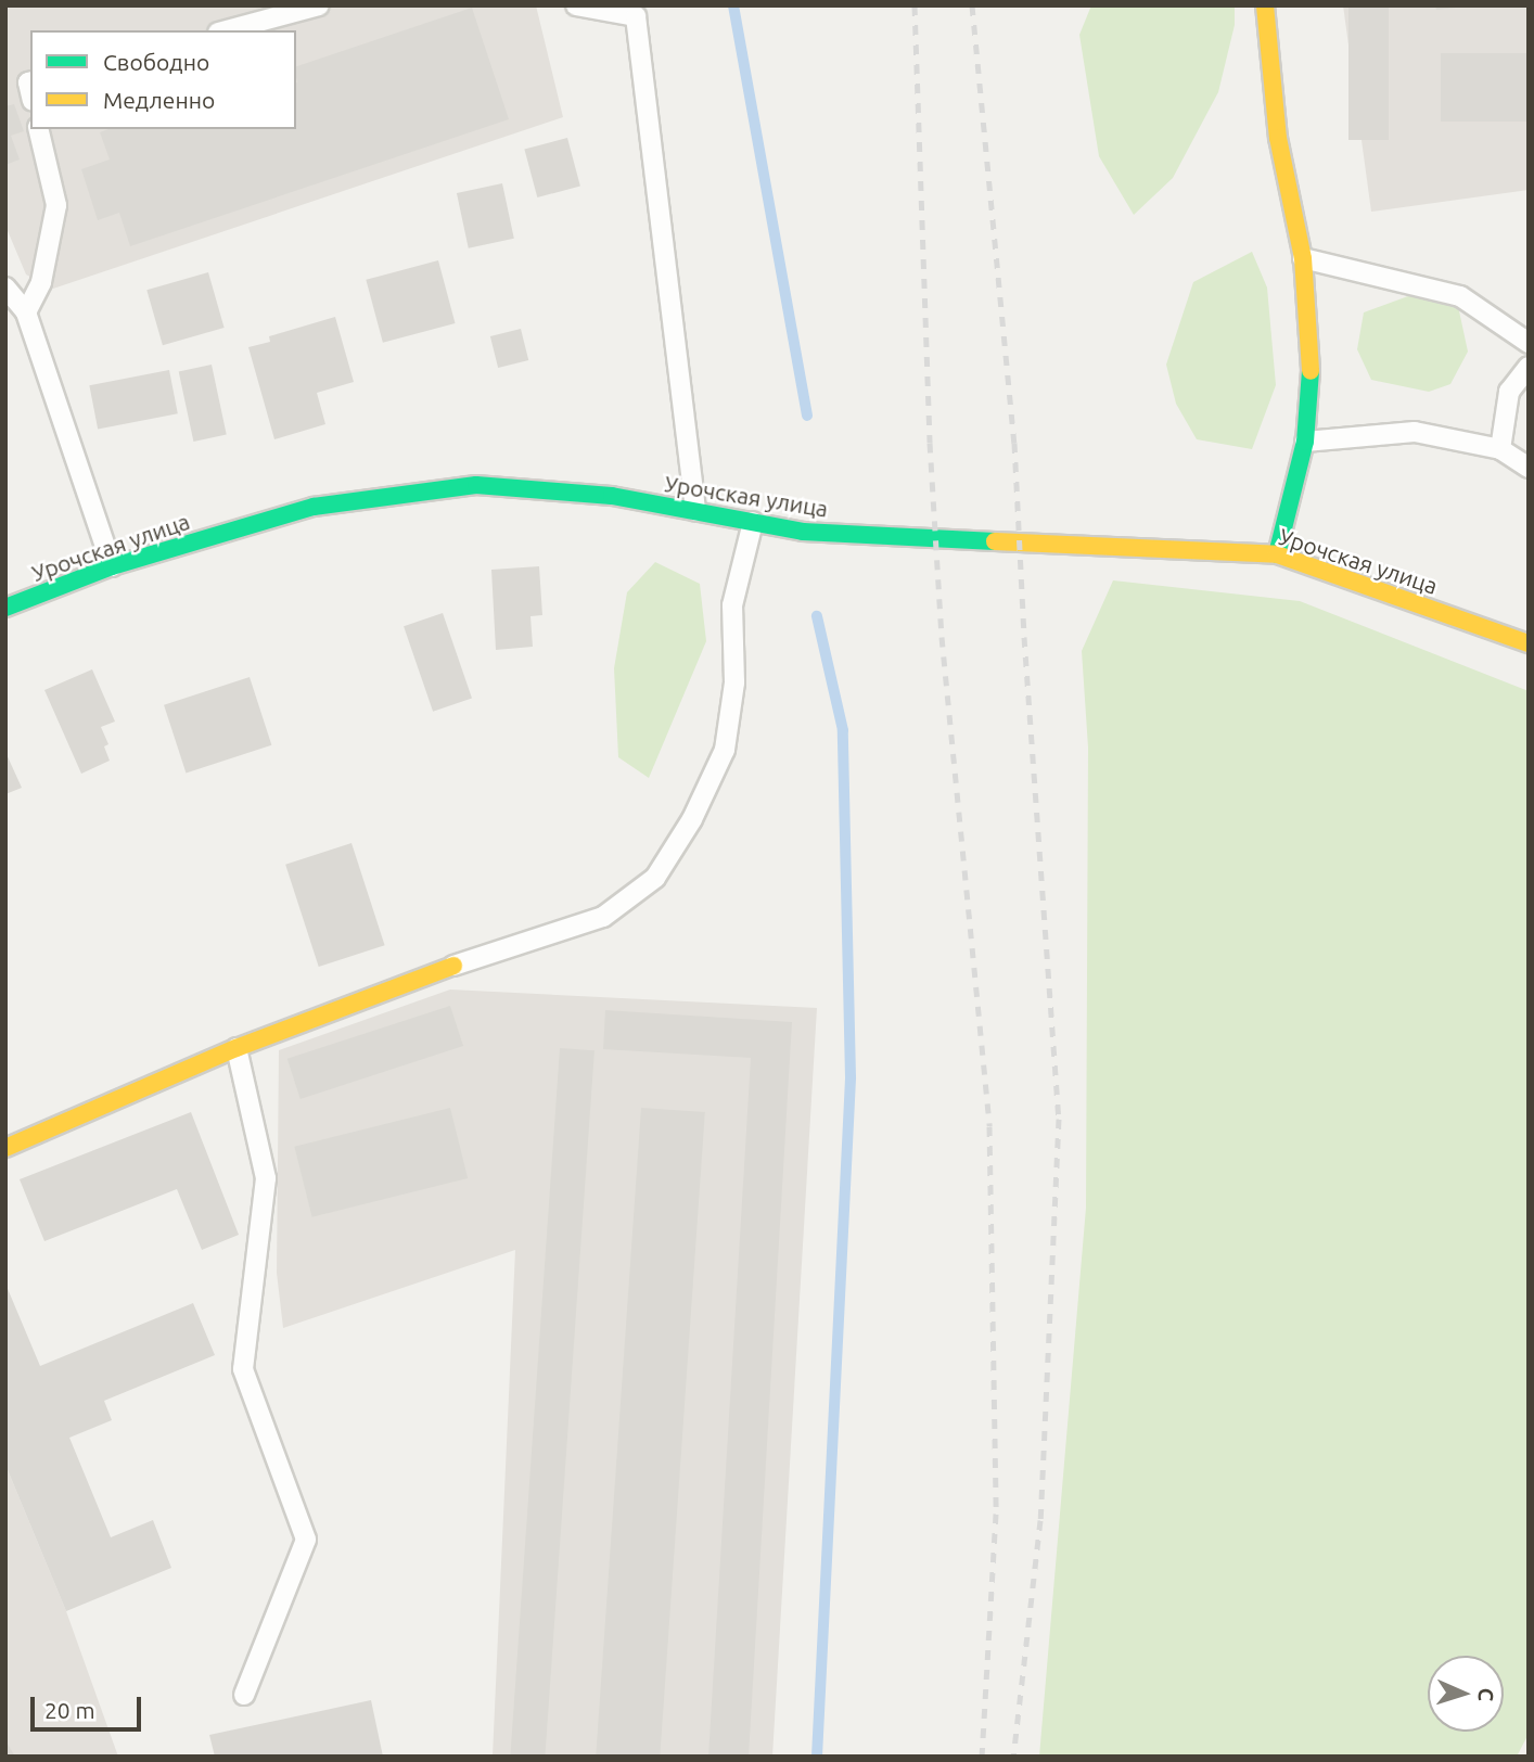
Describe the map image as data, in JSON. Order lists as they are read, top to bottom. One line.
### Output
{"streets":{"main road":["Урочская улица"]},"legend":["Свободно","Медленно"],"scale_bar":"20 m","north":"right"}
